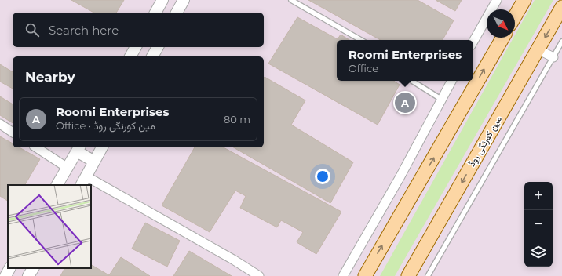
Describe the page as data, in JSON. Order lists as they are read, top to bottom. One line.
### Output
{"streets":{"main road":["مین کورنگی روڈ"]},"north":"bottom right","page":{"search":"Search here","popup":["Roomi Enterprises","Office"],"heading":"Nearby","pins":"A","list":[{"mark":"A","name":"Roomi Enterprises","note":"Office · مین کورنگی روڈ","value":"80 m"}],"map_buttons":["+","−"]}}
